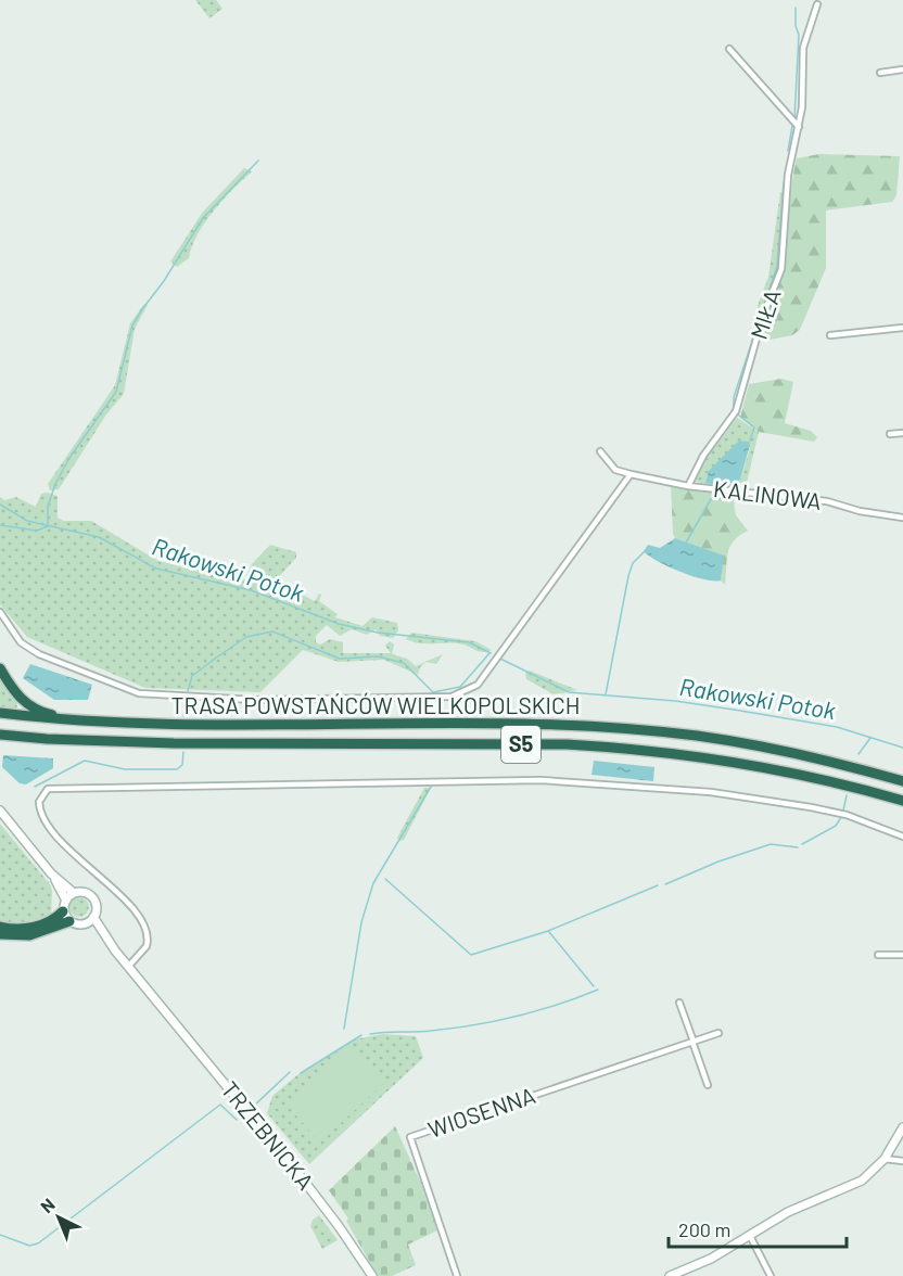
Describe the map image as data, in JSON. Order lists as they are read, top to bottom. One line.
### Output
{"streets":{"highway":["TRASA POWSTAŃCÓW WIELKOPOLSKICH","S5"],"main road":["TRZEBNICKA"],"street":["MIŁA","KALINOWA","WIOSENNA"]},"crossings":[["MIŁA","KALINOWA"]],"water":["Rakowski Potok"],"scale_bar":"200 m","north":"top left"}
